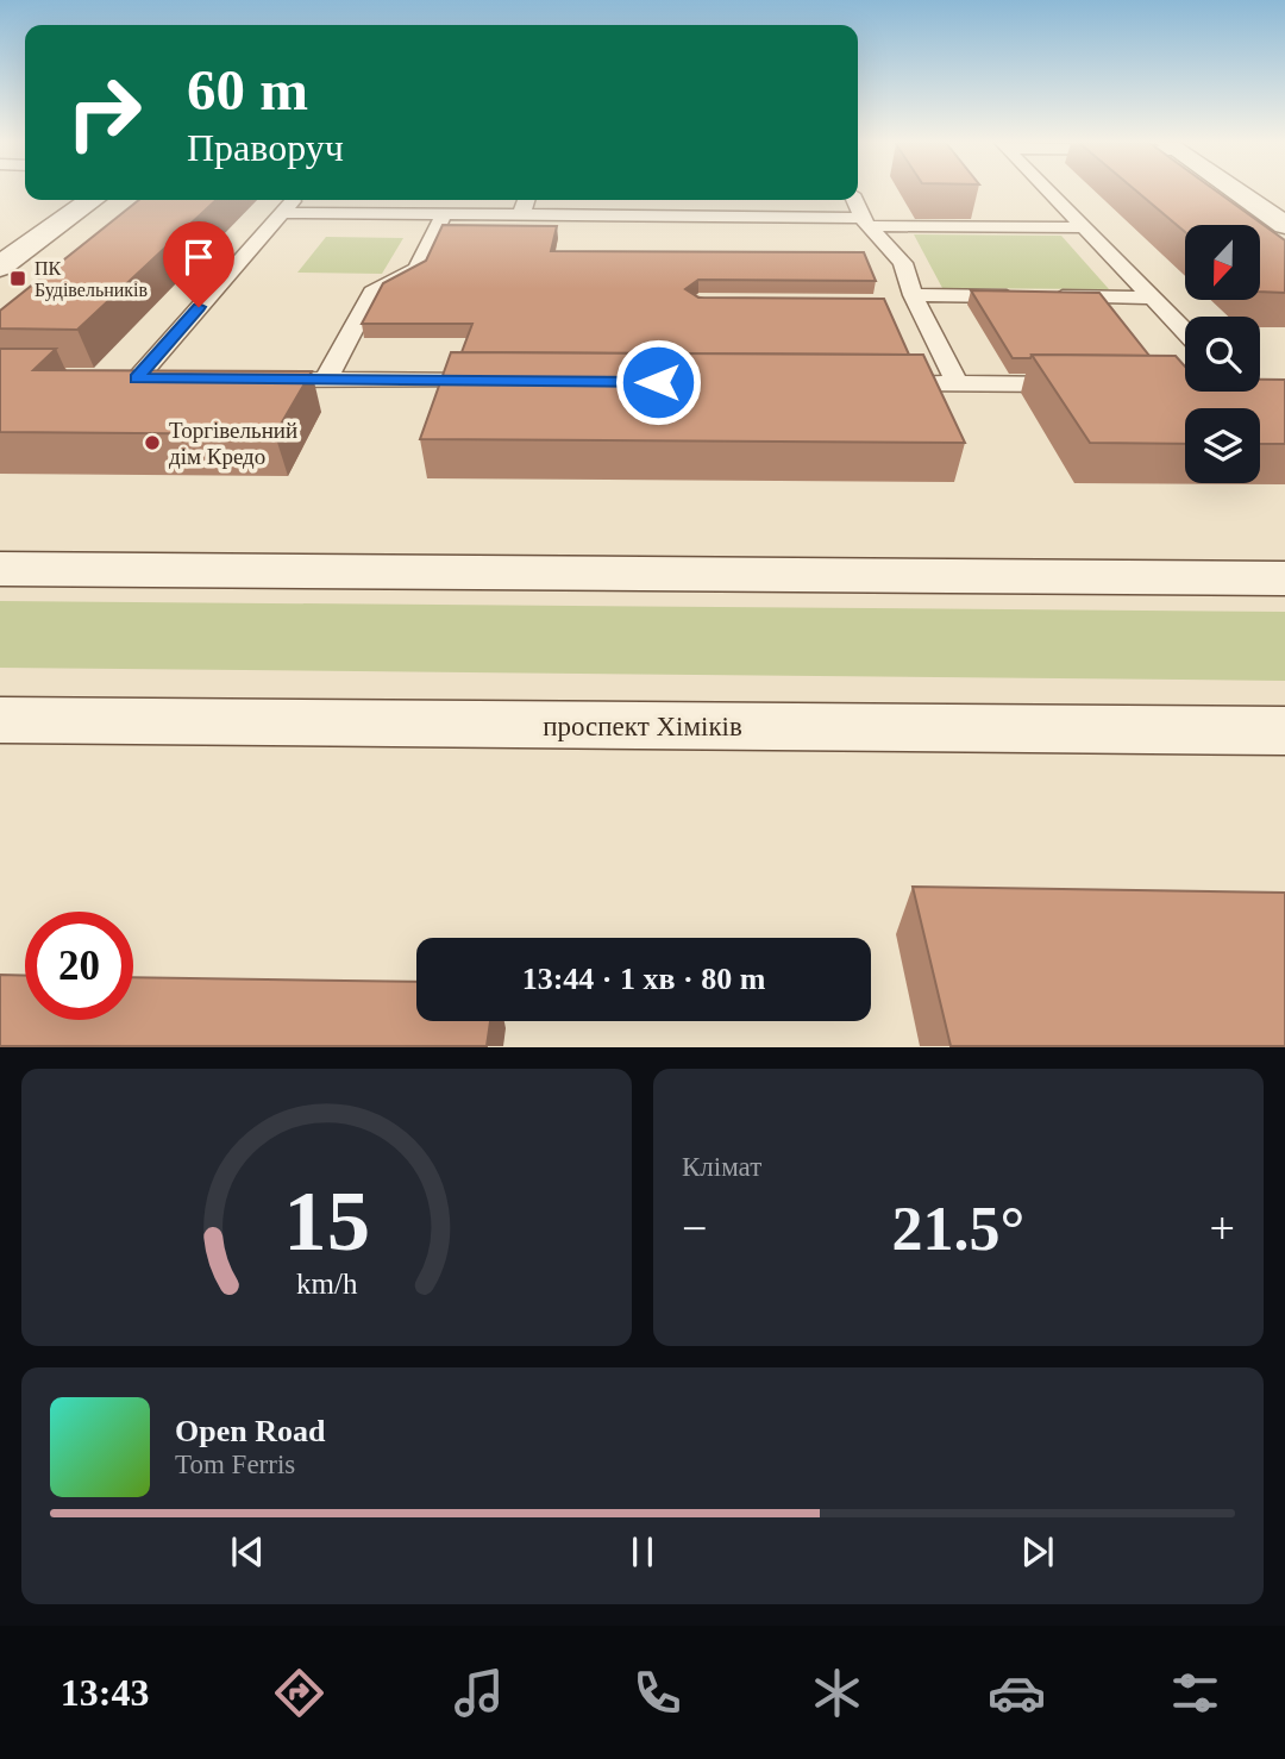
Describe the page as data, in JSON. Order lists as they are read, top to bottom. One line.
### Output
{"streets":{"main road":["проспект Хіміків"]},"places":{"transit":["ПК Будівельників"],"other":["Торгівельний дім Кредо"]},"north":"bottom","page":{"turn":["60 m","Праворуч"],"limit":"20","trip":"13:44 · 1 хв · 80 m","tile":"Клімат","heat":["−","21.5°","+"],"song":["Open Road","Tom Ferris"],"tabs":"13:43","gauge":["15","km/h"]}}
